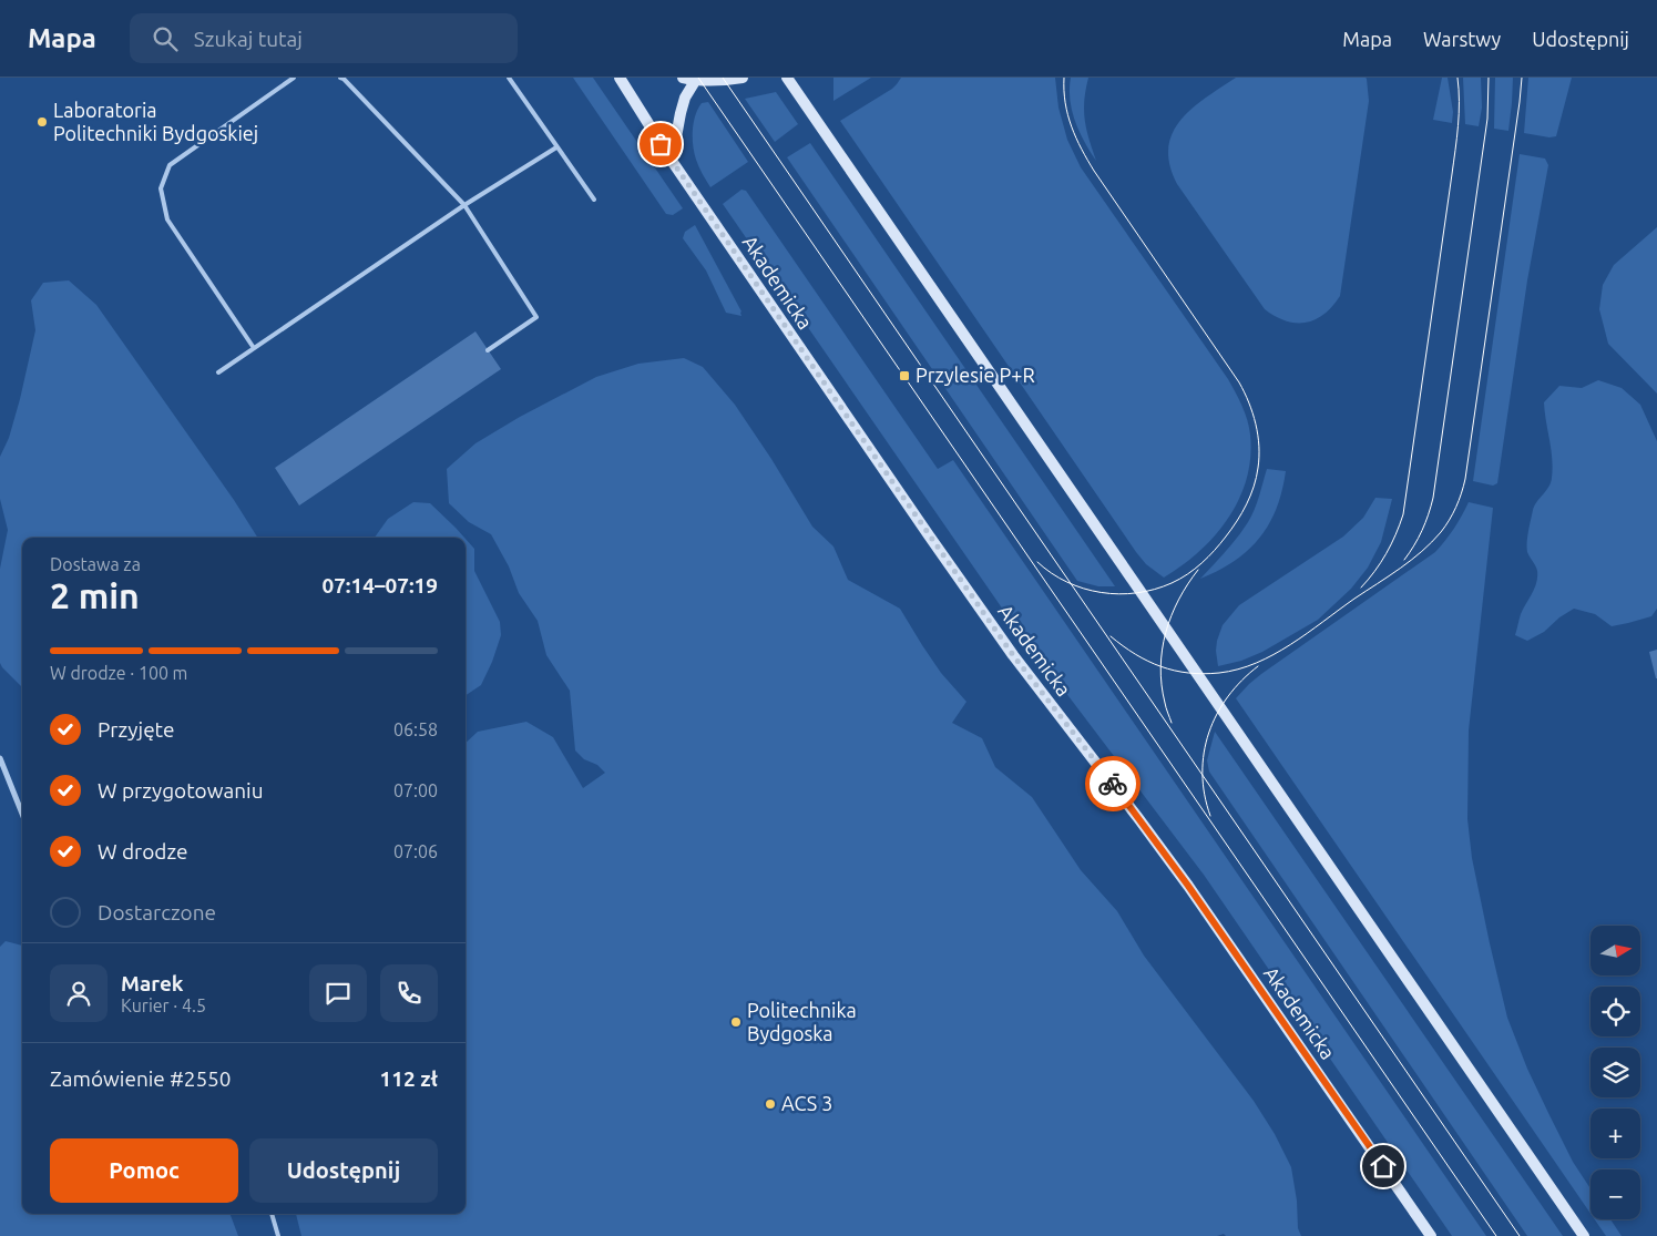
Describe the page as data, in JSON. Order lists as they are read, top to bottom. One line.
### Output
{"streets":{"street":["Akademicka"]},"places":{"other":["Laboratoria Politechniki Bydgoskiej","Politechnika Bydgoska","ACS 3"],"transit":["Przylesie P+R"]},"north":"right","page":{"header":"Mapa","search":"Szukaj tutaj","nav":["Mapa","Warstwy","Udostępnij"],"heading":["2 min","Dostawa za","07:14–07:19"],"panel":["Marek","Kurier · 4.5","Zamówienie #2550","112 zł"],"bar":"W drodze · 100 m","list":[["Przyjęte","06:58"],["W przygotowaniu","07:00"],["W drodze","07:06"],"Dostarczone"],"map_buttons":["+","−"],"buttons":["Pomoc","Udostępnij"]}}
